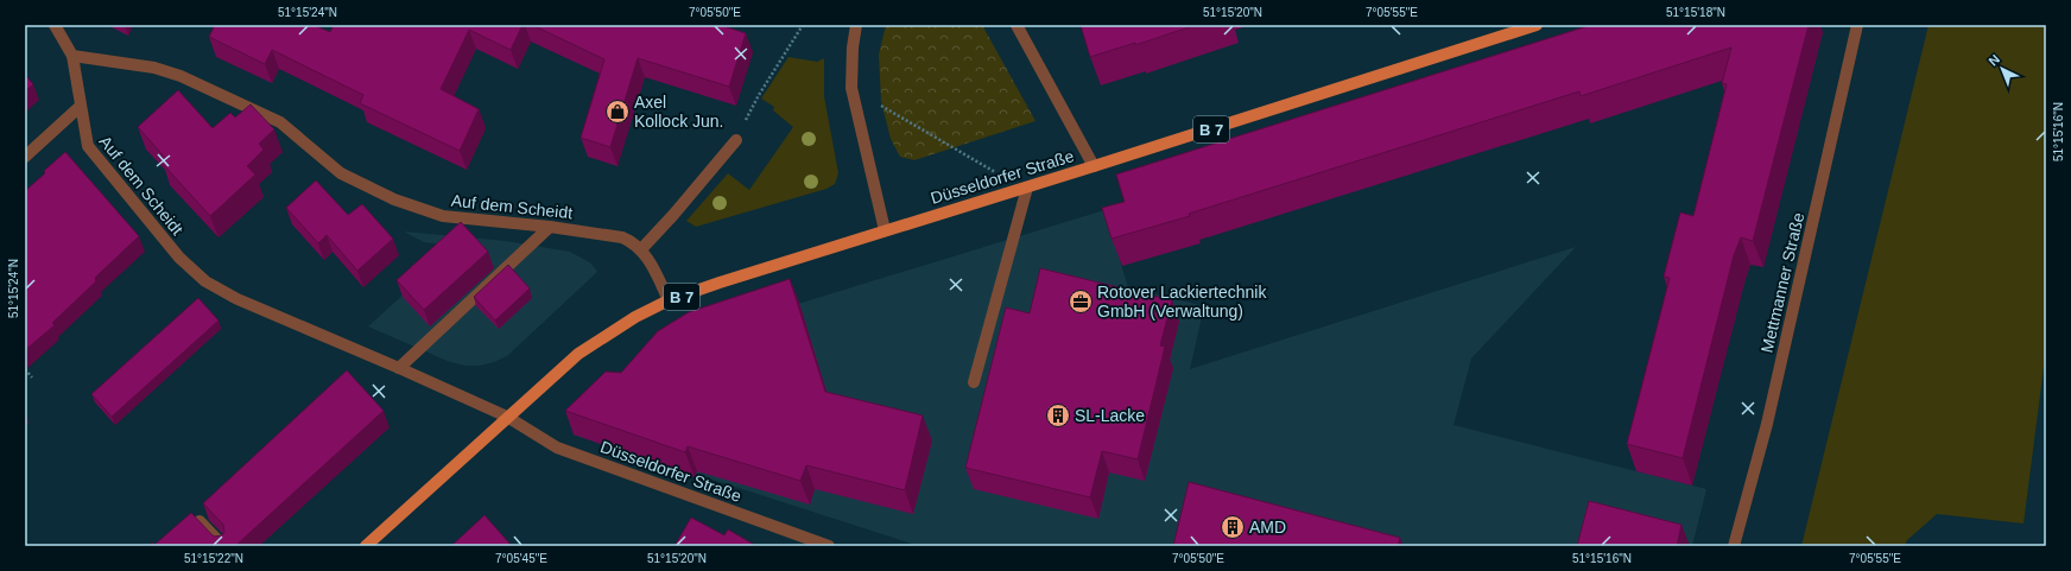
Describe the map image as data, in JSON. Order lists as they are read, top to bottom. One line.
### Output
{"streets":{"main road":["B 7","Düsseldorfer Straße"],"street":["Auf dem Scheidt","Mettmanner Straße"]},"crossings":[["Düsseldorfer Straße","Auf dem Scheidt"]],"places":{"shop":["Axel Kollock Jun."],"office":["Rotover Lackiertechnik GmbH (Verwaltung)"],"building":["SL-Lacke","AMD"]},"north":"top left","coordinates":["51°15'24\"N","7°05'50\"E","51°15'20\"N","7°05'55\"E","51°15'18\"N","51°15'16\"N","51°15'22\"N","7°05'45\"E"]}
